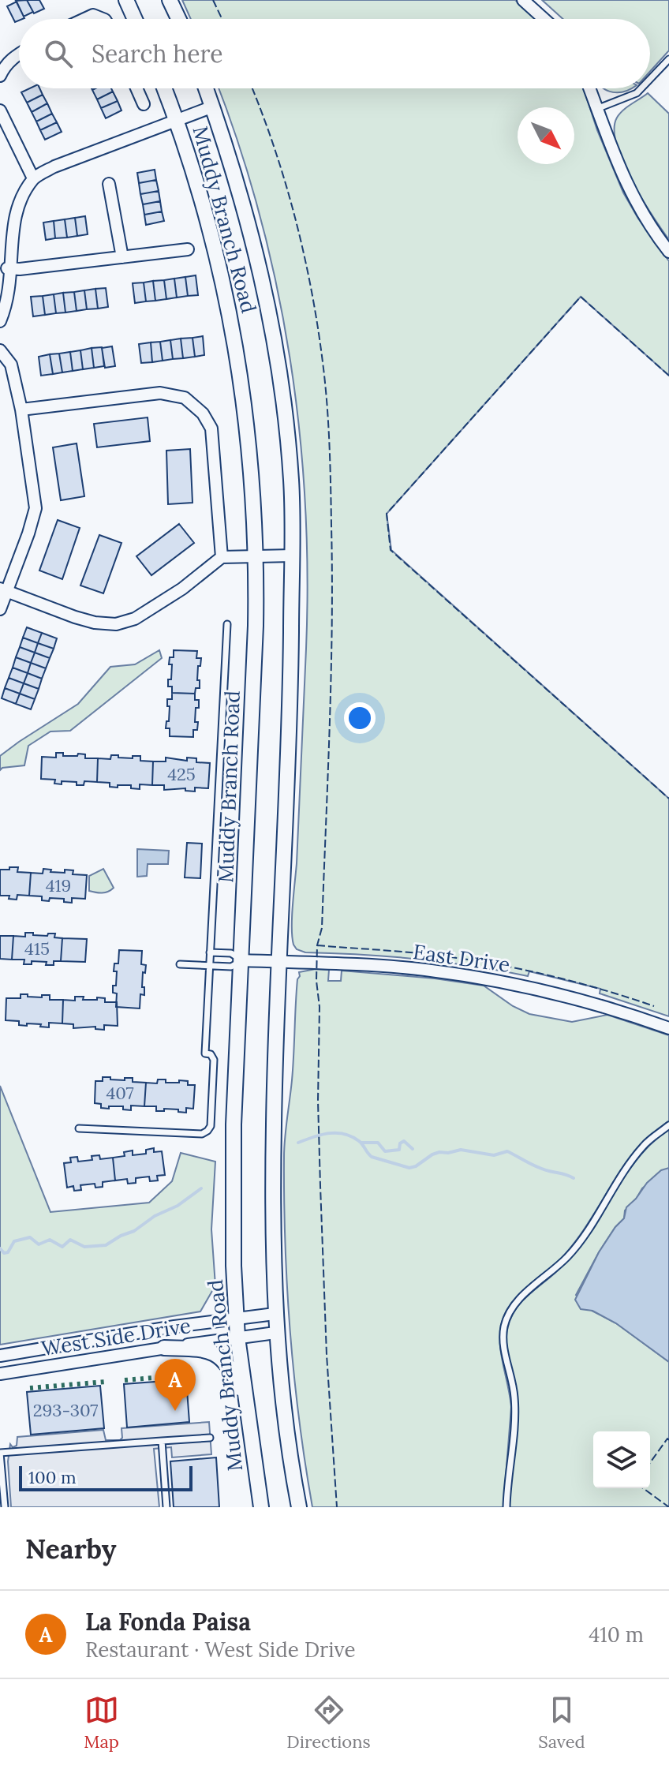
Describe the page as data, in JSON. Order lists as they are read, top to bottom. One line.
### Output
{"streets":{"main road":["Muddy Branch Road"],"street":["East Drive","West Side Drive"]},"crossings":[["Muddy Branch Road","East Drive"],["Muddy Branch Road","West Side Drive"]],"house_numbers":["425","419","415","407","293-307"],"scale_bar":"100 m","north":"bottom right","page":{"search":"Search here","pins":"A","scale":"100 m","heading":"Nearby","list":[{"mark":"A","name":"La Fonda Paisa","note":"Restaurant · West Side Drive","value":"410 m"}],"nav":["Map","Directions","Saved"]}}
